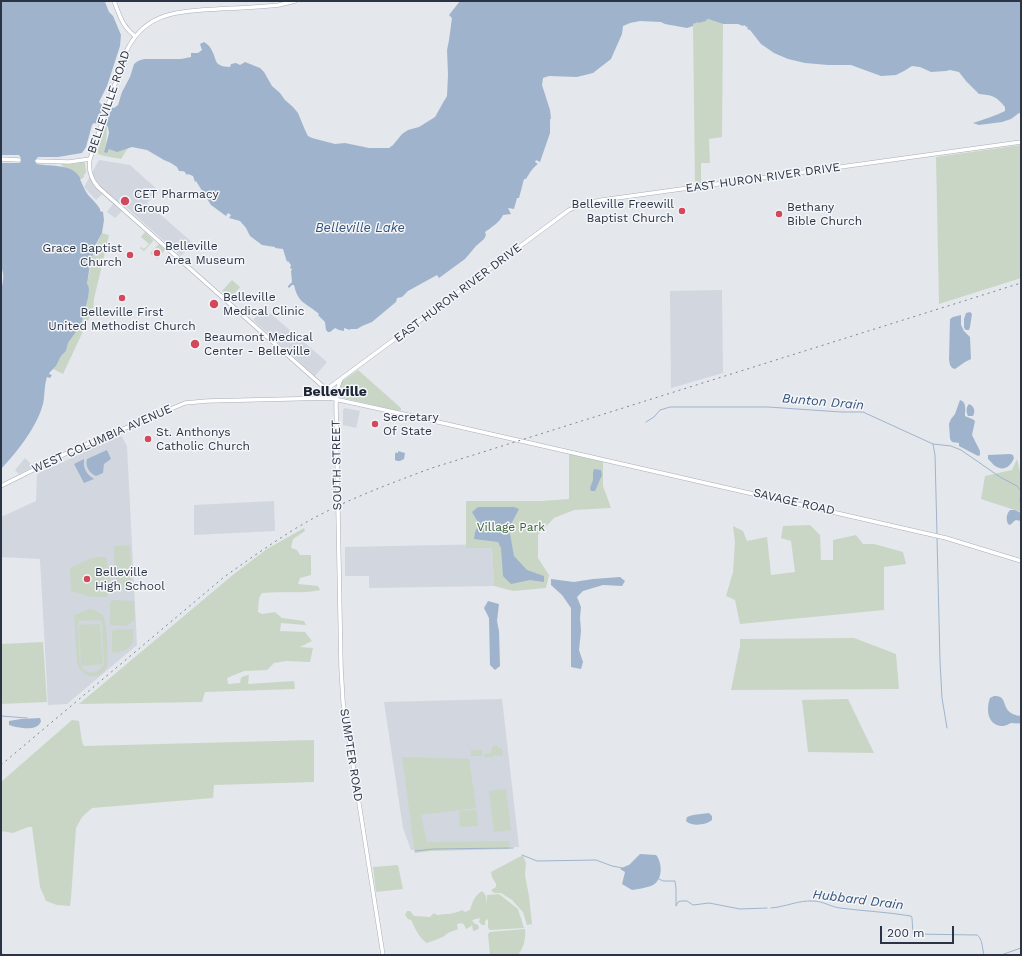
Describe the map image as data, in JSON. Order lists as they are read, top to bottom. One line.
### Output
{"streets":{"main road":["BELLEVILLE ROAD","EAST HURON RIVER DRIVE","WEST COLUMBIA AVENUE","SOUTH STREET","SAVAGE ROAD","SUMPTER ROAD"]},"crossings":[["BELLEVILLE ROAD","EAST HURON RIVER DRIVE"],["EAST HURON RIVER DRIVE","WEST COLUMBIA AVENUE"],["EAST HURON RIVER DRIVE","SOUTH STREET"],["WEST COLUMBIA AVENUE","SOUTH STREET"],["WEST COLUMBIA AVENUE","SAVAGE ROAD"],["SOUTH STREET","SAVAGE ROAD"],["SOUTH STREET","SUMPTER ROAD"]],"districts":["Belleville"],"water":["Belleville Lake","Bunton Drain","Hubbard Drain"],"parks":["Village Park"],"places":["CET Pharmacy Group","Belleville Freewill Baptist Church","Bethany Bible Church","Belleville Area Museum","Grace Baptist Church","Belleville First United Methodist Church","Belleville Medical Clinic","Beaumont Medical Center - Belleville","Secretary Of State","St. Anthonys Catholic Church","Belleville High School"],"scale_bar":"200 m"}
